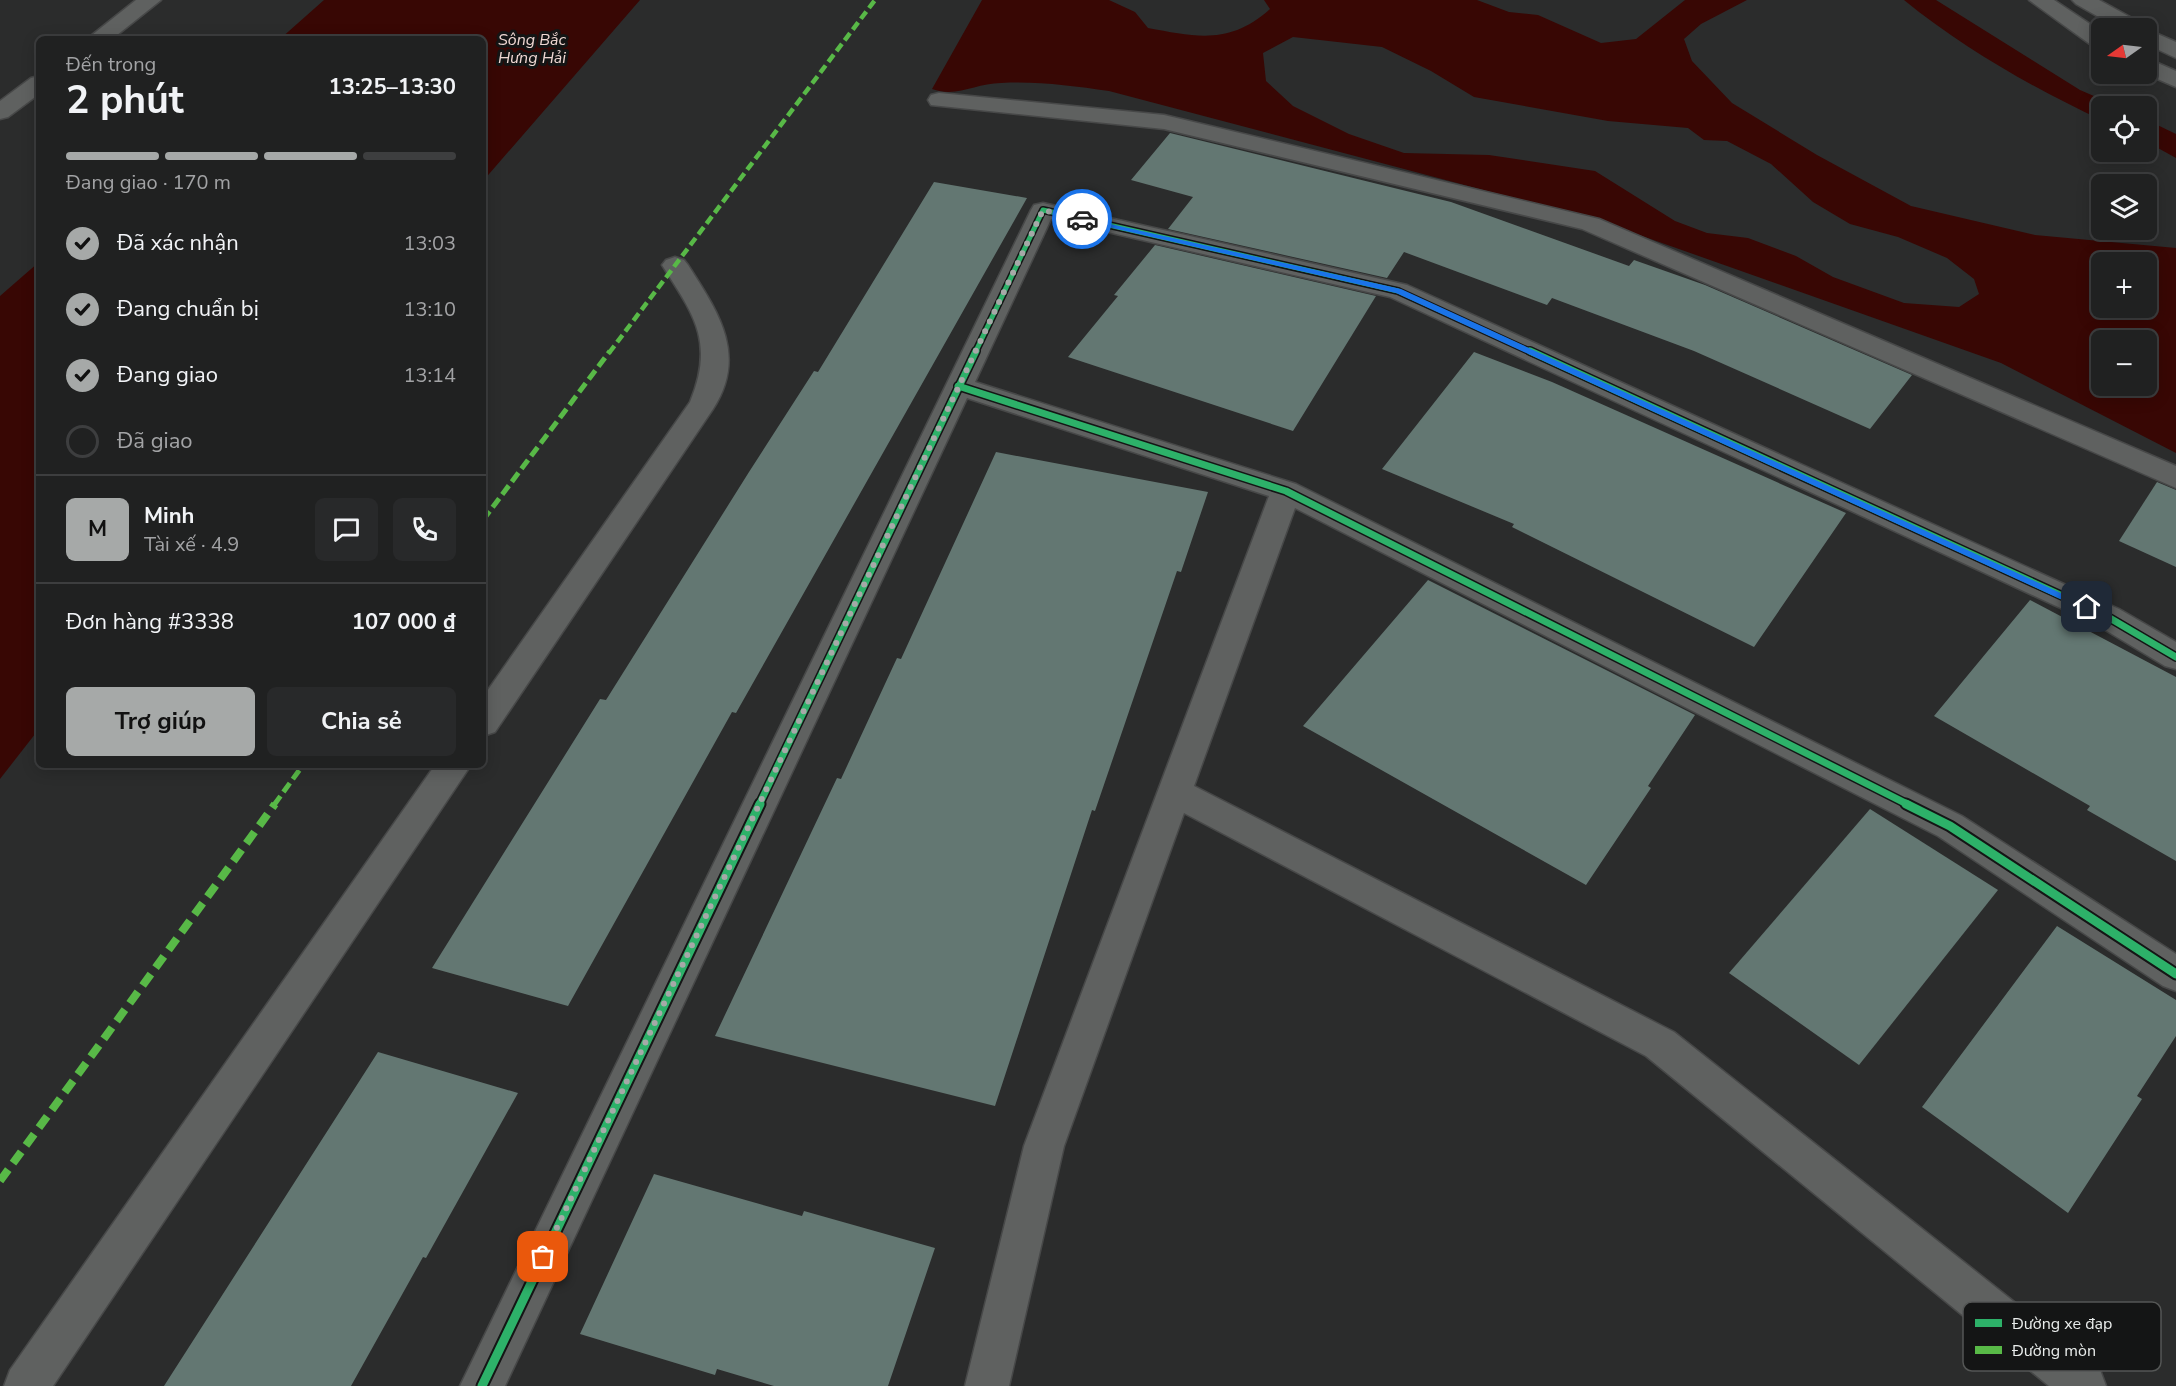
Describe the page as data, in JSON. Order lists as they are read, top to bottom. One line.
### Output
{"water":["Sông Bắc Hưng Hải"],"legend":["Đường xe đạp","Đường mòn"],"north":"left","page":{"map_buttons":["+","−"],"heading":["2 phút","Đến trong","13:25–13:30"],"panel":["Minh","Tài xế · 4.9","Đơn hàng #3338","107 000 ₫"],"bar":"Đang giao · 170 m","list":[["Đã xác nhận","13:03"],["Đang chuẩn bị","13:10"],["Đang giao","13:14"],"Đã giao"],"round":"M","buttons":["Trợ giúp","Chia sẻ"]}}
